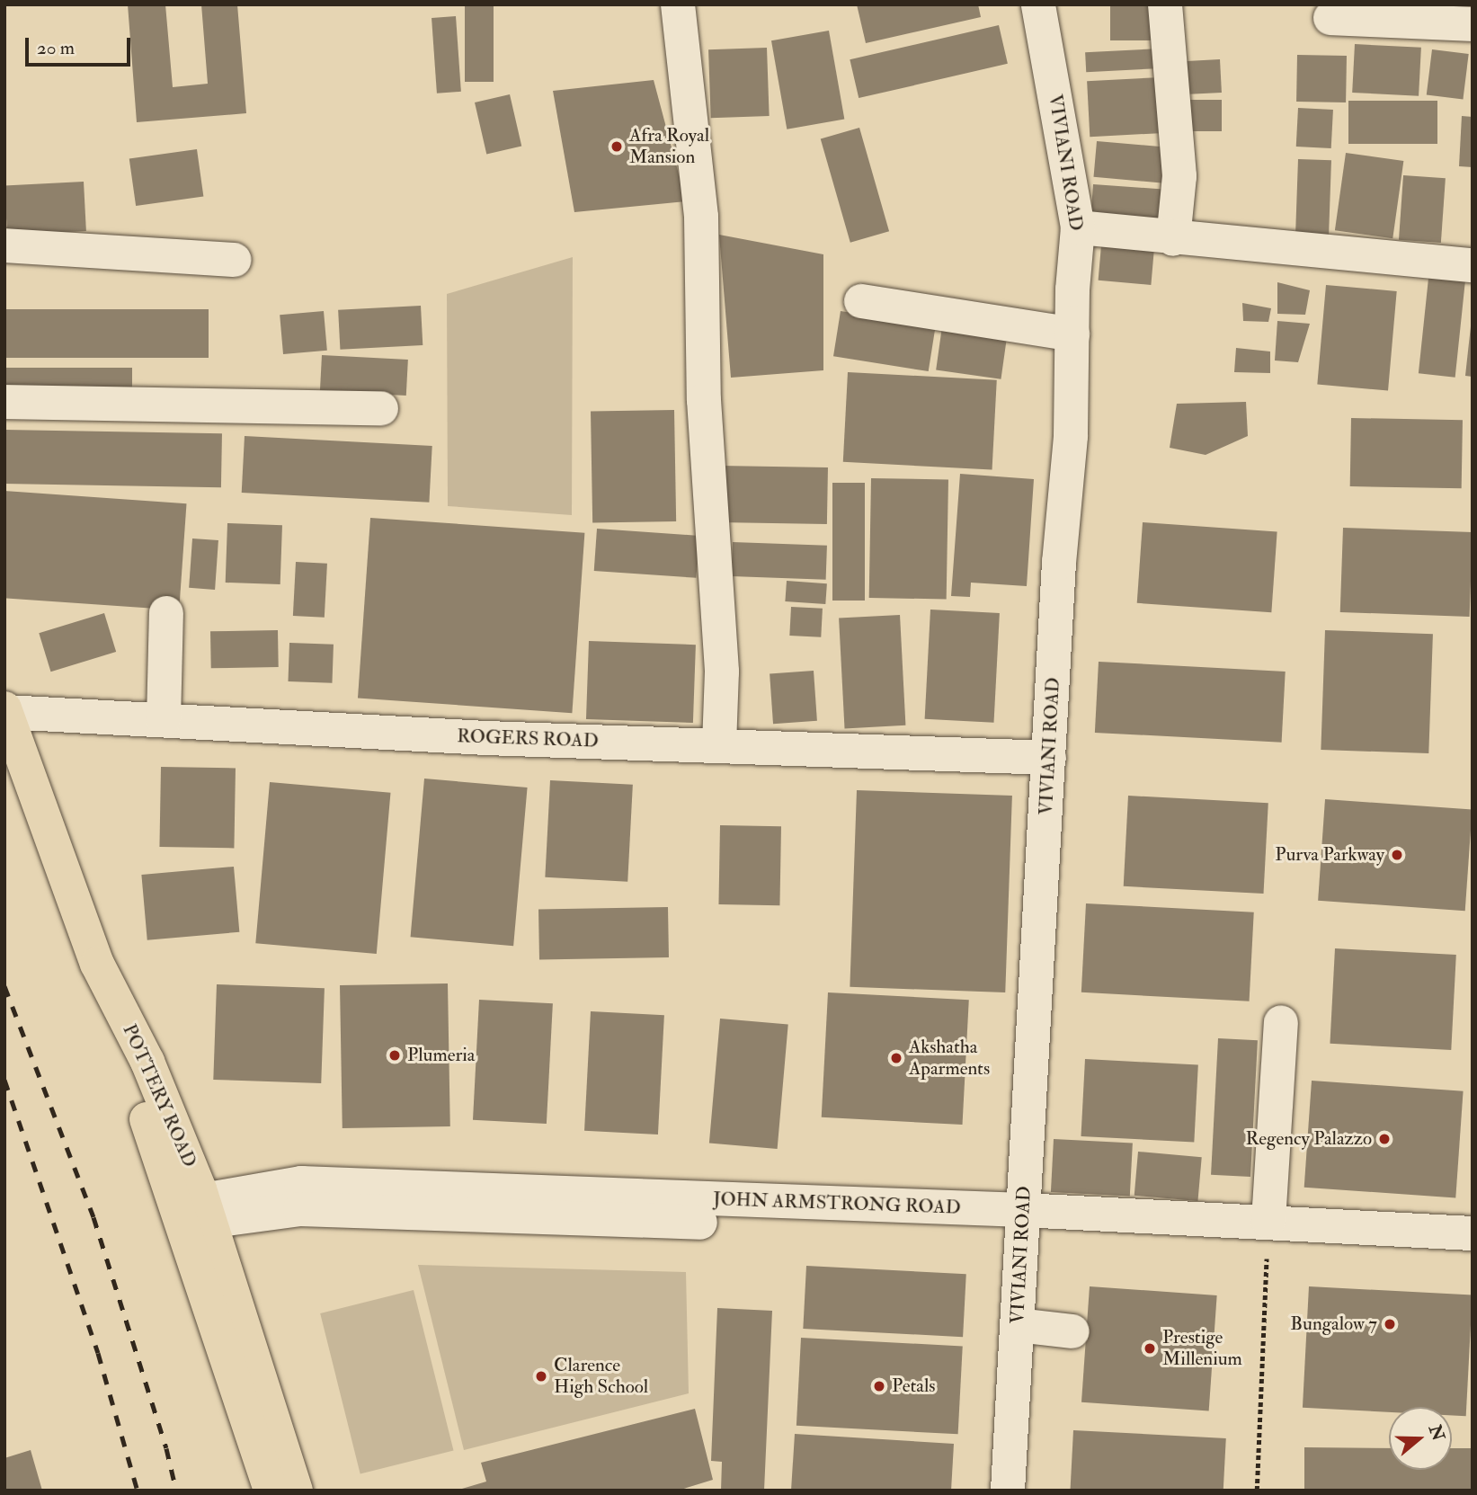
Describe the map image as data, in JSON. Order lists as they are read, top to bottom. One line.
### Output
{"streets":{"main road":["POTTERY ROAD"],"street":["VIVIANI ROAD","ROGERS ROAD","JOHN ARMSTRONG ROAD"]},"crossings":[["VIVIANI ROAD","ROGERS ROAD"],["VIVIANI ROAD","JOHN ARMSTRONG ROAD"],["ROGERS ROAD","POTTERY ROAD"],["POTTERY ROAD","JOHN ARMSTRONG ROAD"]],"places":["Afra Royal Mansion","Purva Parkway","Plumeria","Akshatha Aparments","Regency Palazzo","Bungalow 7","Prestige Millenium","Clarence High School","Petals"],"scale_bar":"20 m","north":"right"}
